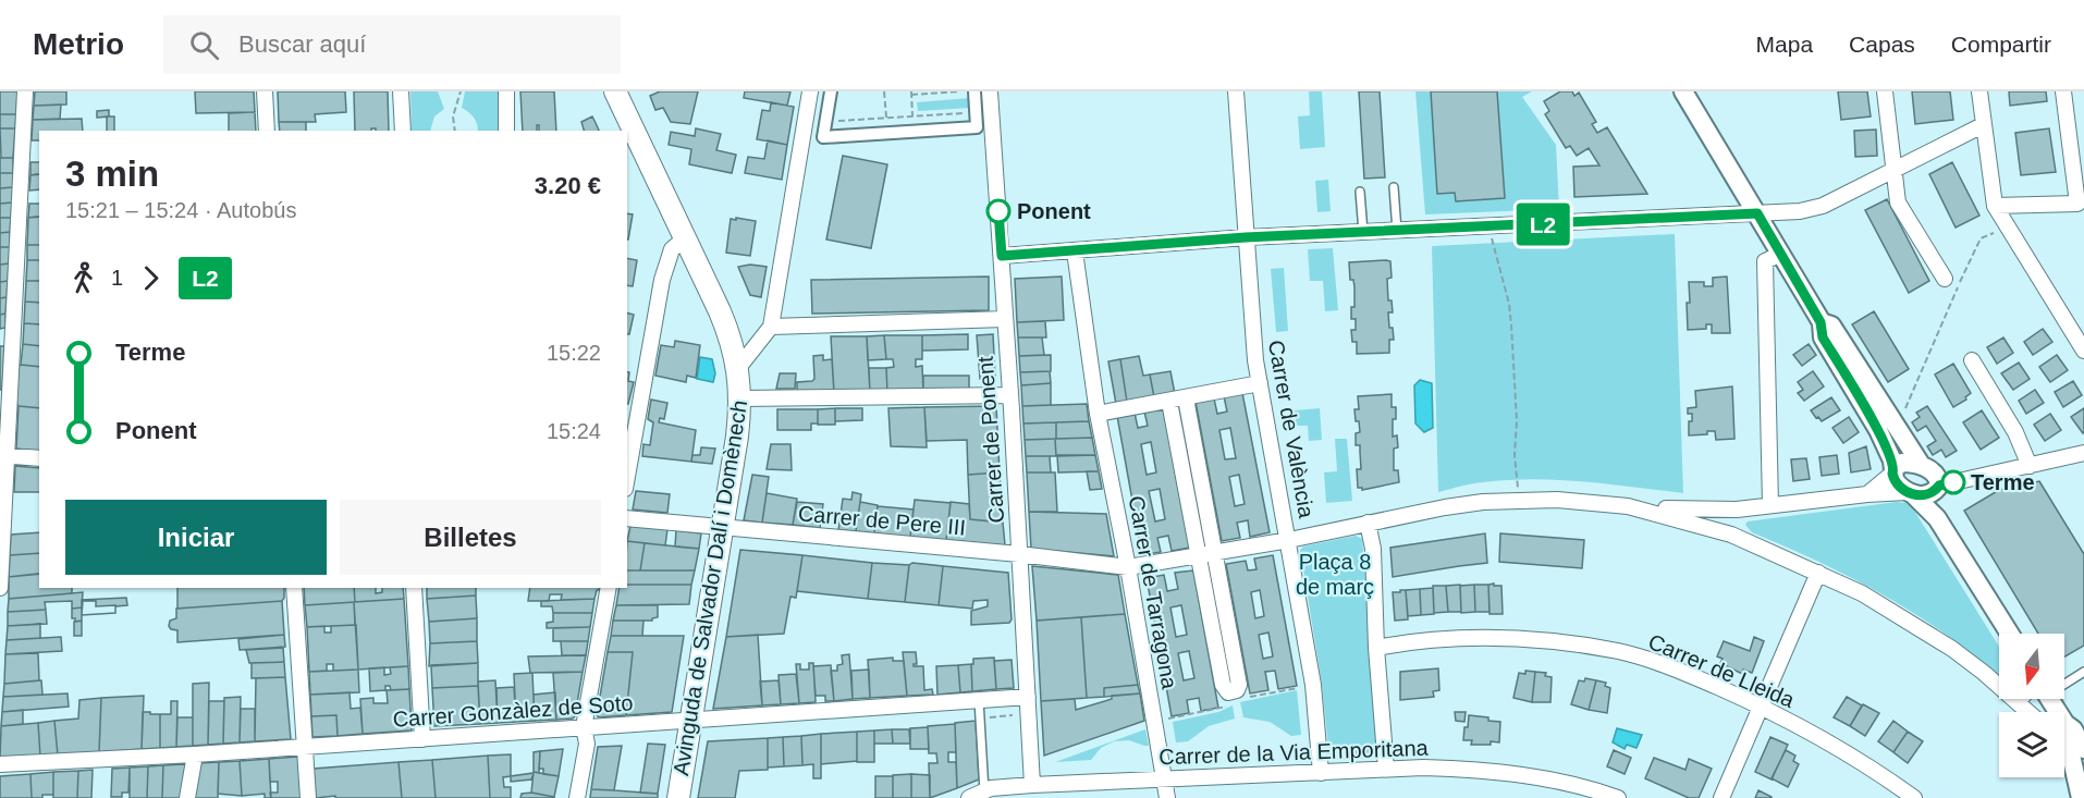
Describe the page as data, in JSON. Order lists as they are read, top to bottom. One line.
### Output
{"streets":{"main road":["Avinguda de Salvador Dalí i Domènech"],"street":["Carrer de València","Carrer de Ponent","Carrer de Pere III","Carrer de Tarragona","Carrer de Lleida","Carrer Gonzàlez de Soto","Carrer de la Via Emporitana"]},"crossings":[["Carrer de València","Carrer de Pere III"],["Carrer de València","Carrer de la Via Emporitana"],["Carrer de Ponent","Carrer de Pere III"],["Carrer de Ponent","Carrer Gonzàlez de Soto"],["Carrer de Ponent","Carrer de la Via Emporitana"],["Carrer de Pere III","Avinguda de Salvador Dalí i Domènech"],["Carrer de Pere III","Carrer de Tarragona"],["Avinguda de Salvador Dalí i Domènech","Carrer Gonzàlez de Soto"],["Carrer de Tarragona","Carrer de la Via Emporitana"]],"parks":["Plaça 8 de març"],"places":["Ponent","Terme"],"lines":["bus line L2"],"north":"bottom","page":{"header":"Metrio","search":"Buscar aquí","nav":["Mapa","Capas","Compartir"],"on_map":"L2","heading":["3 min","15:21 – 15:24 · Autobús","3.20 €"],"legs":["1","L2"],"list":[{"name":"Terme","value":"15:22"},{"name":"Ponent","value":"15:24"}],"buttons":["Iniciar","Billetes"]}}
